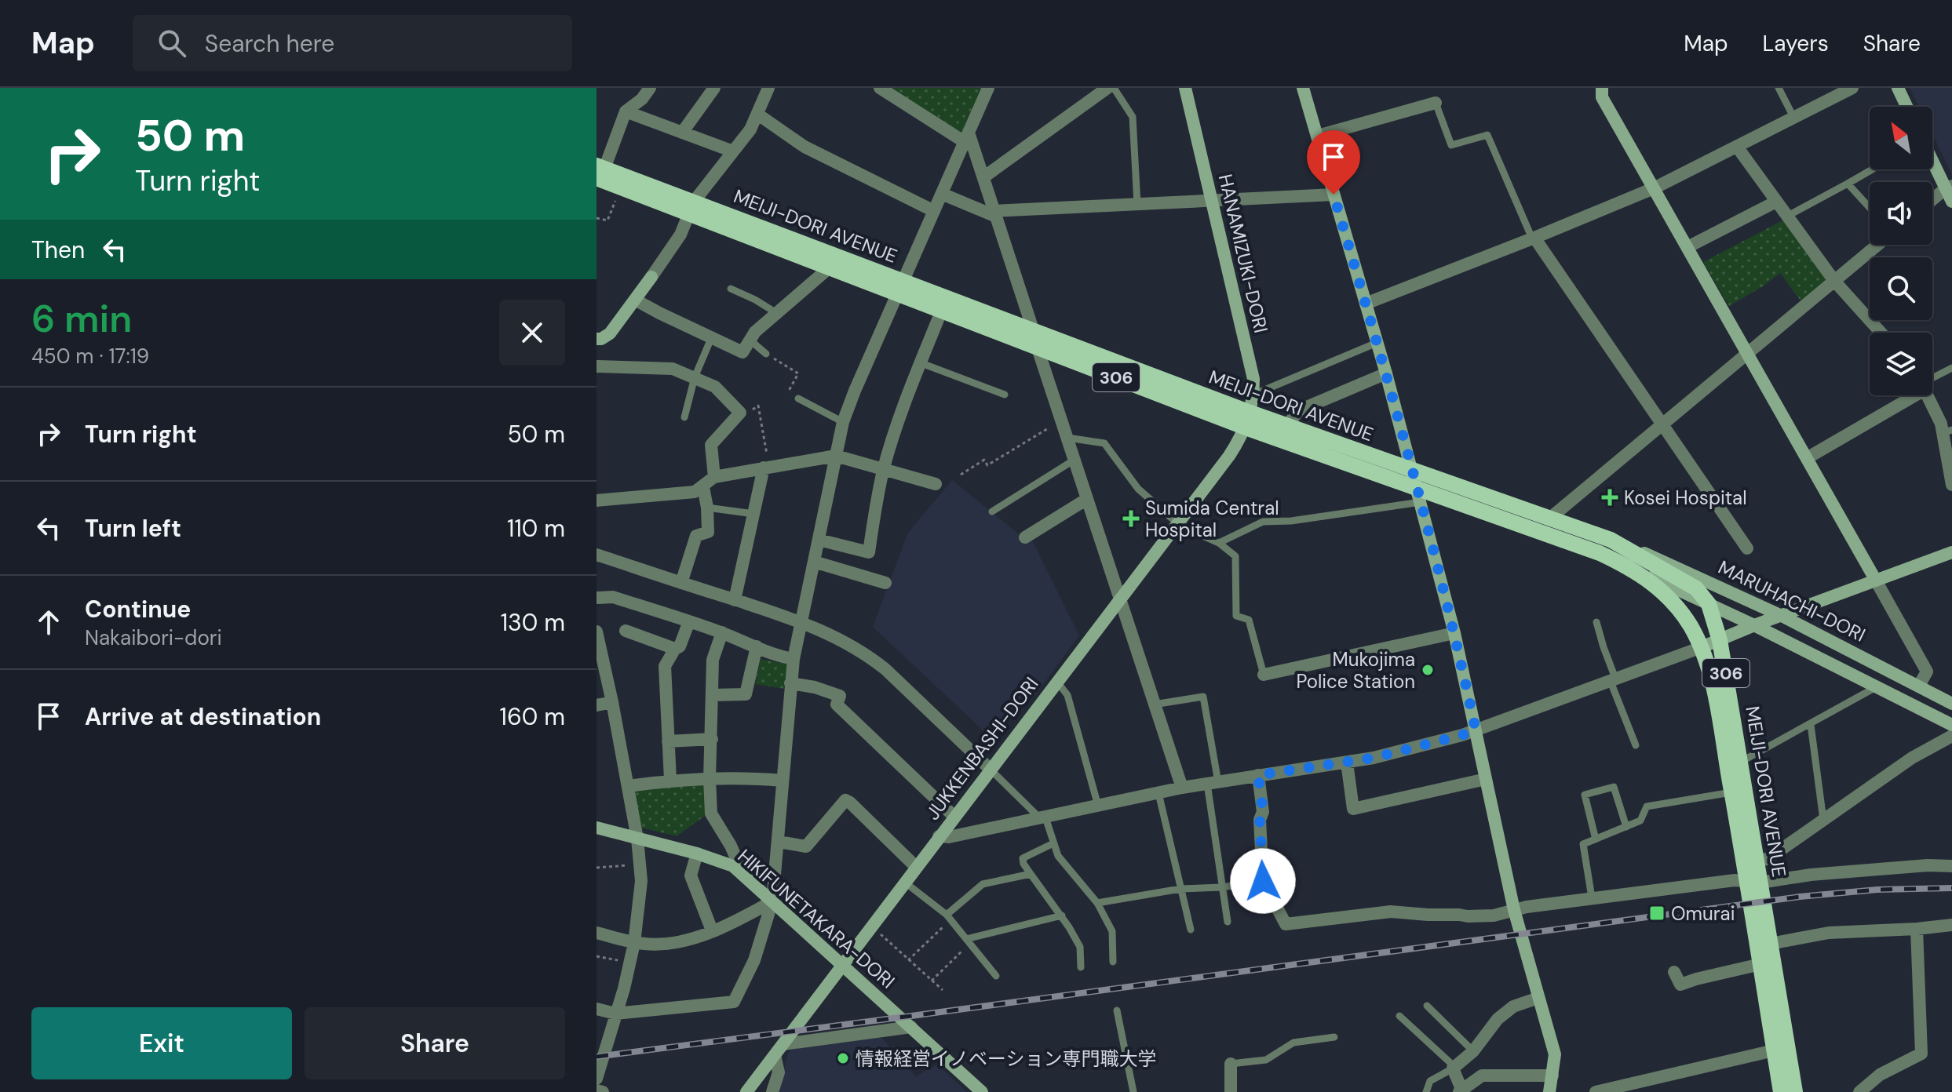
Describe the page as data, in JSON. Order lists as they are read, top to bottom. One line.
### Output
{"streets":{"main road":["MEIJI-DORI AVENUE","306"],"street":["HANAMIZUKI-DORI","MARUHACHI-DORI","JUKKENBASHI-DORI","HIKIFUNETAKARA-DORI"]},"crossings":[["MEIJI-DORI AVENUE","HANAMIZUKI-DORI"],["MEIJI-DORI AVENUE","MARUHACHI-DORI"],["MEIJI-DORI AVENUE","JUKKENBASHI-DORI"],["HANAMIZUKI-DORI","JUKKENBASHI-DORI"],["JUKKENBASHI-DORI","HIKIFUNETAKARA-DORI"]],"places":{"health":["Kosei Hospital","Sumida Central Hospital"],"other":["Mukojima Police Station","情報経営イノベーション専門職大学"],"transit":["Omurai"]},"north":"top left","page":{"header":"Map","search":"Search here","nav":["Map","Layers","Share"],"turn":["50 m","Turn right"],"then":"Then","heading":["6 min","450 m · 17:19"],"list":[{"name":"Turn right","value":"50 m"},{"name":"Turn left","value":"110 m"},{"name":"Continue","note":"Nakaibori-dori","value":"130 m"},{"name":"Arrive at destination","value":"160 m"}],"buttons":["Exit","Share"]}}
